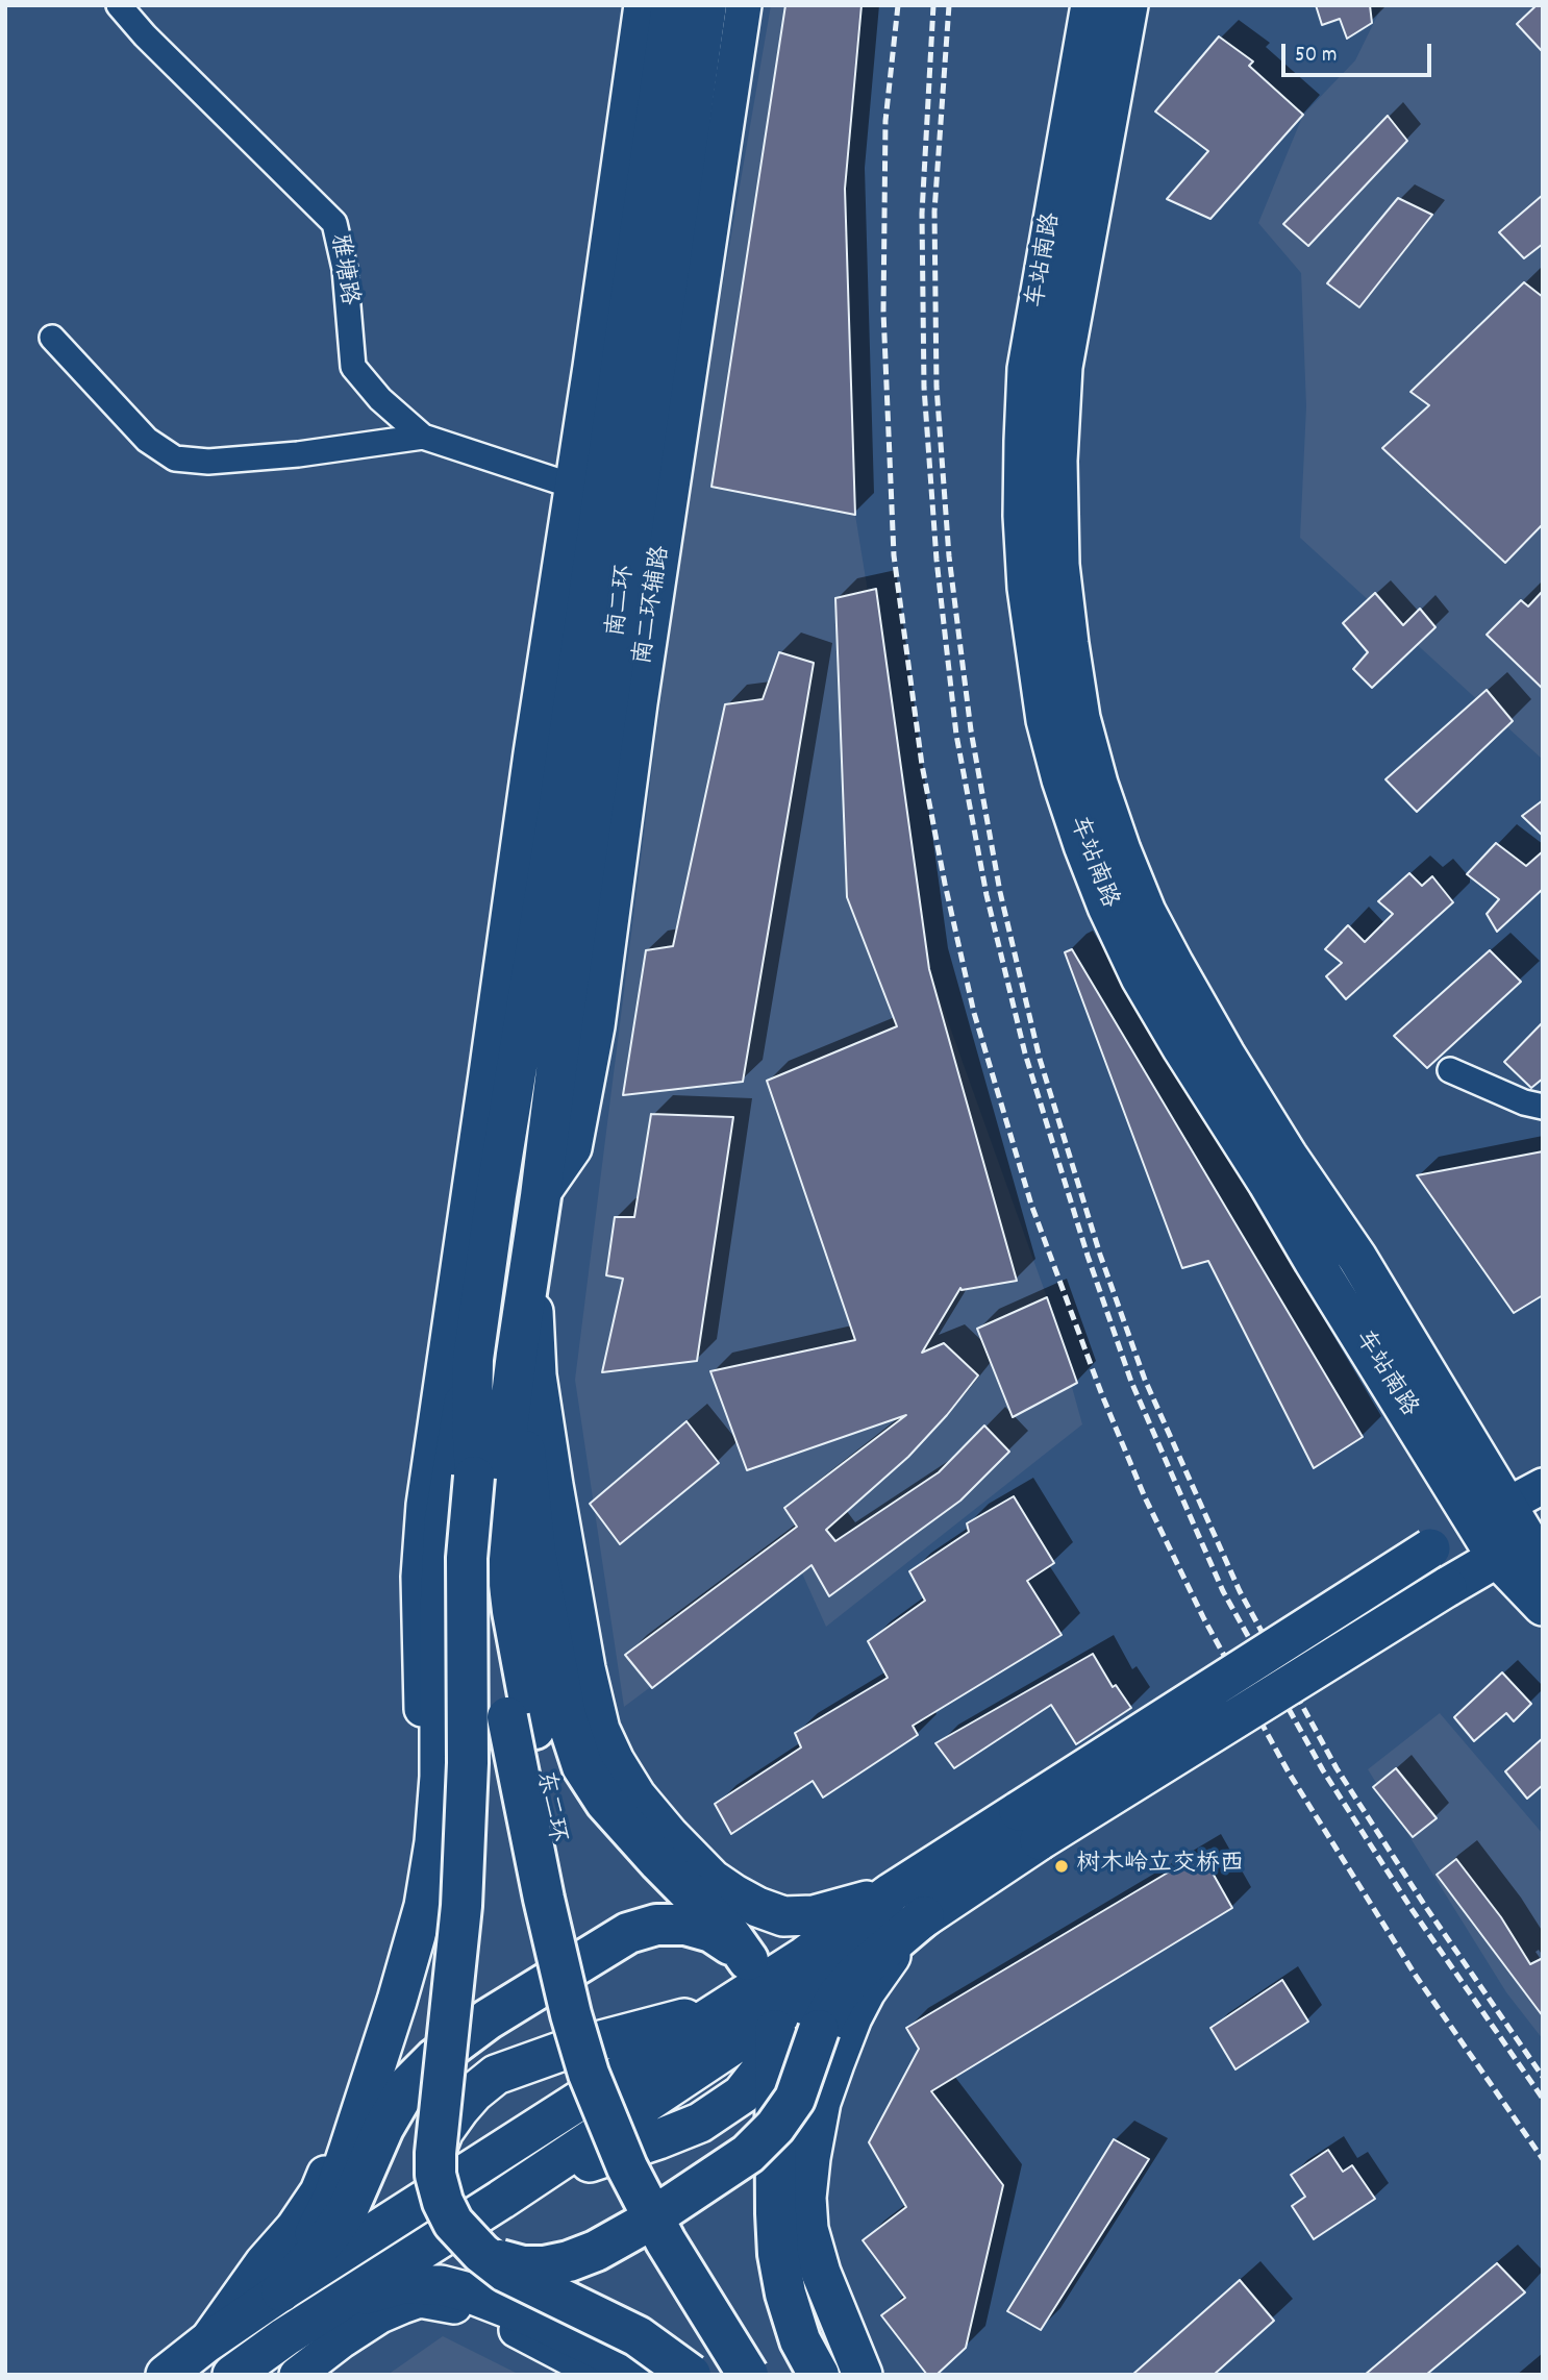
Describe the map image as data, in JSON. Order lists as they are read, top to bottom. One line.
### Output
{"streets":{"highway":["南二环","东二环"],"main road":["车站南路","南二环辅路"],"street":["雅塘路"]},"crossings":[["南二环","南二环辅路"],["南二环","东二环"],["南二环辅路","东二环"]],"places":["树木岭立交桥西"],"scale_bar":"50 m"}
